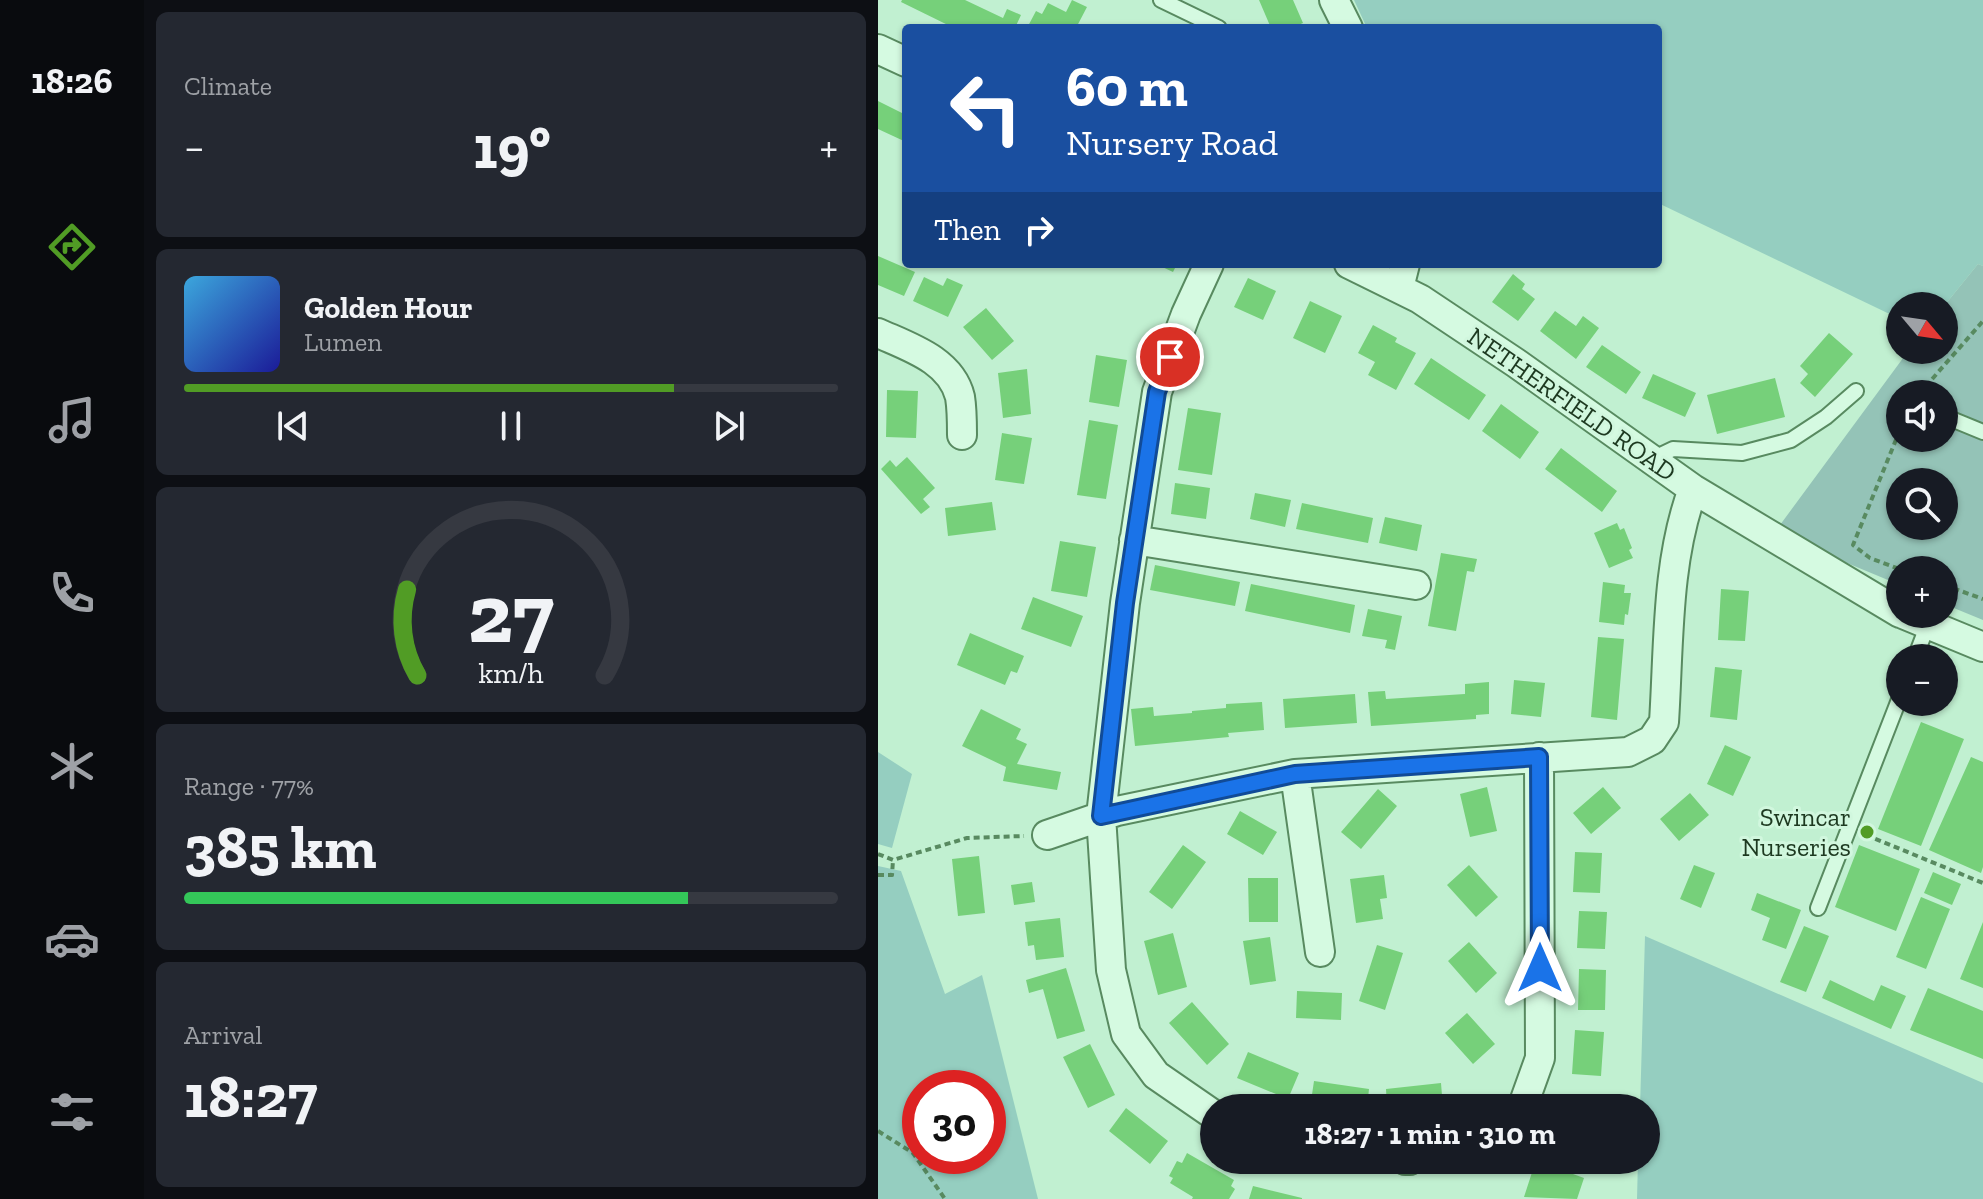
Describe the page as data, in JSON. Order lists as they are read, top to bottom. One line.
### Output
{"streets":{"street":["NETHERFIELD ROAD"]},"places":["Swincar Nurseries"],"north":"bottom right","page":{"tabs":"18:26","tile":["Climate",["Range · 77%","385 km"],["Arrival","18:27"]],"turn":["60 m","Nursery Road"],"heat":["−","19°","+"],"then":"Then","song":["Golden Hour","Lumen"],"map_buttons":["+","−"],"limit":"30","trip":"18:27 · 1 min · 310 m","gauge":["27","km/h"]}}
